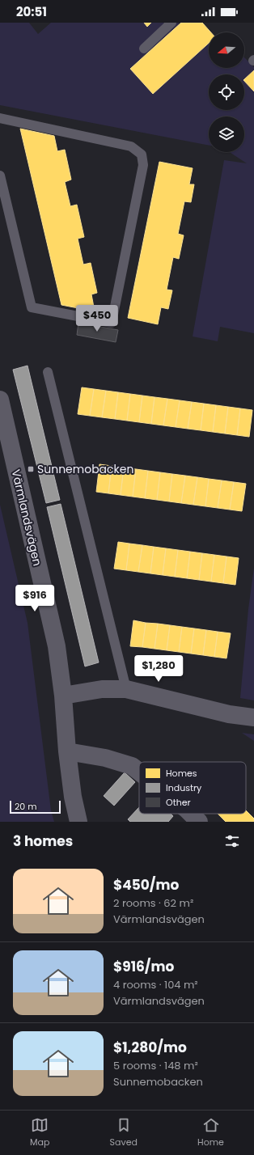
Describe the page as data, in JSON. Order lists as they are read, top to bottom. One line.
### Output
{"streets":{"street":["Värmlandsvägen"]},"places":{"transit":["Sunnemobacken"]},"legend":["Homes","Industry","Other"],"scale_bar":"20 m","north":"left","page":{"status":"20:51","price":["$450","$916","$1,280"],"scale":"20 m","heading":"3 homes","list":[{"name":"$450/mo","note":"2 rooms · 62 m² · Värmlandsvägen"},{"name":"$916/mo","note":"4 rooms · 104 m² · Värmlandsvägen"},{"name":"$1,280/mo","note":"5 rooms · 148 m² · Sunnemobacken"}],"tabs":["Map","Saved","Home"]}}
